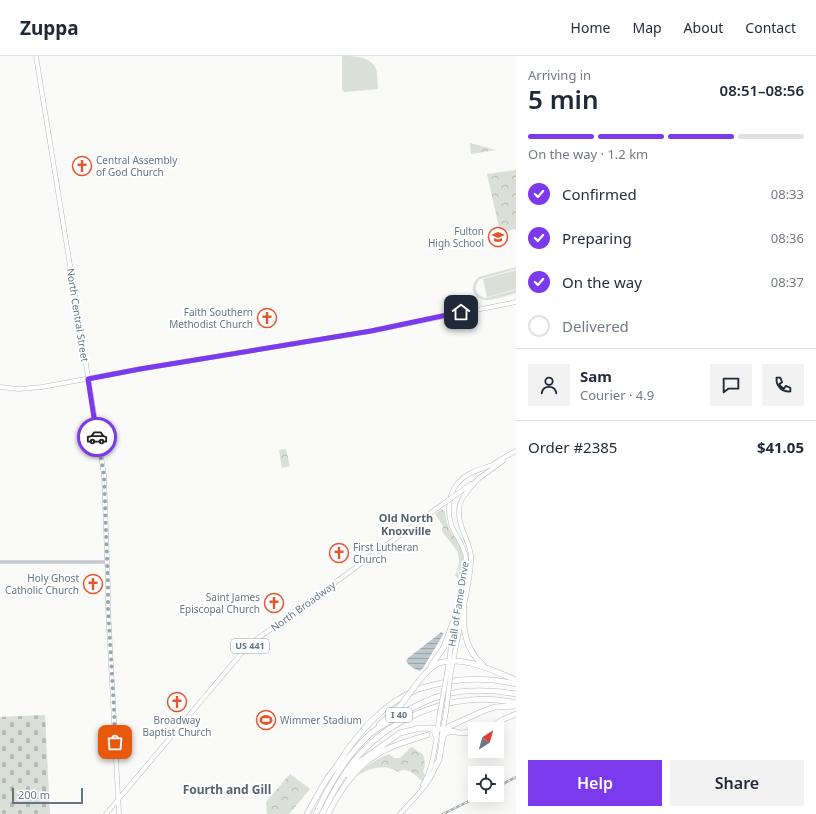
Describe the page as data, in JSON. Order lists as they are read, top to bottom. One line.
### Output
{"streets":{"highway":["I 40"],"main road":["North Central Street","Hall of Fame Drive","North Broadway","US 441"]},"crossings":[["North Central Street","North Broadway"],["Hall of Fame Drive","North Broadway"]],"districts":["Old North Knoxville","Fourth and Gill"],"places":{"church":["Central Assembly of God Church","Faith Southern Methodist Church","First Lutheran Church","Holy Ghost Catholic Church","Saint James Episcopal Church","Broadway Baptist Church"],"school or university":["Fulton High School"],"sports":["Wimmer Stadium"]},"scale_bar":"200 m","north":"top right","page":{"header":"Zuppa","nav":["Home","Map","About","Contact"],"heading":["5 min","Arriving in","08:51–08:56"],"panel":["Sam","Courier · 4.9","Order #2385","$41.05"],"bar":"On the way · 1.2 km","list":[["Confirmed","08:33"],["Preparing","08:36"],["On the way","08:37"],"Delivered"],"buttons":["Help","Share"],"scale":"200 m"}}
